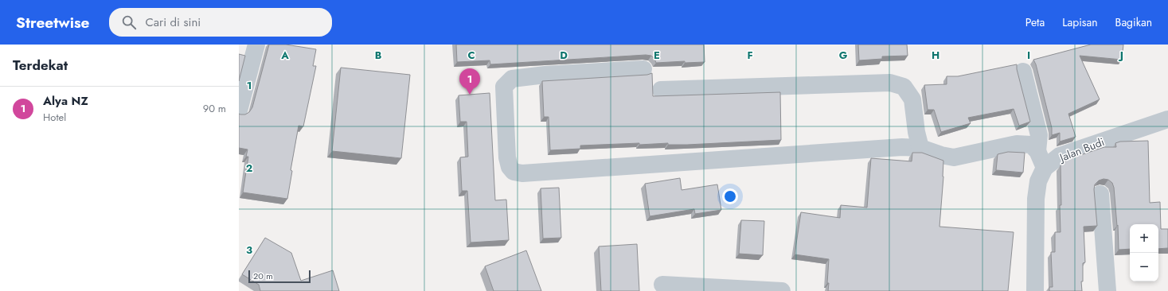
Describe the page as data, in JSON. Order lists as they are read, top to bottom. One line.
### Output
{"streets":{"street":["Jalan Budi"]},"scale_bar":"20 m","page":{"header":"Streetwise","search":"Cari di sini","nav":["Peta","Lapisan","Bagikan"],"heading":"Terdekat","pins":"1","list":[{"mark":"1","name":"Alya NZ","note":"Hotel","value":"90 m"}],"map_buttons":["+","−"],"scale":"20 m"},"grid":{"columns":["A","B","C","D","E","F","G","H","I","J"],"rows":["1","2","3"]}}
